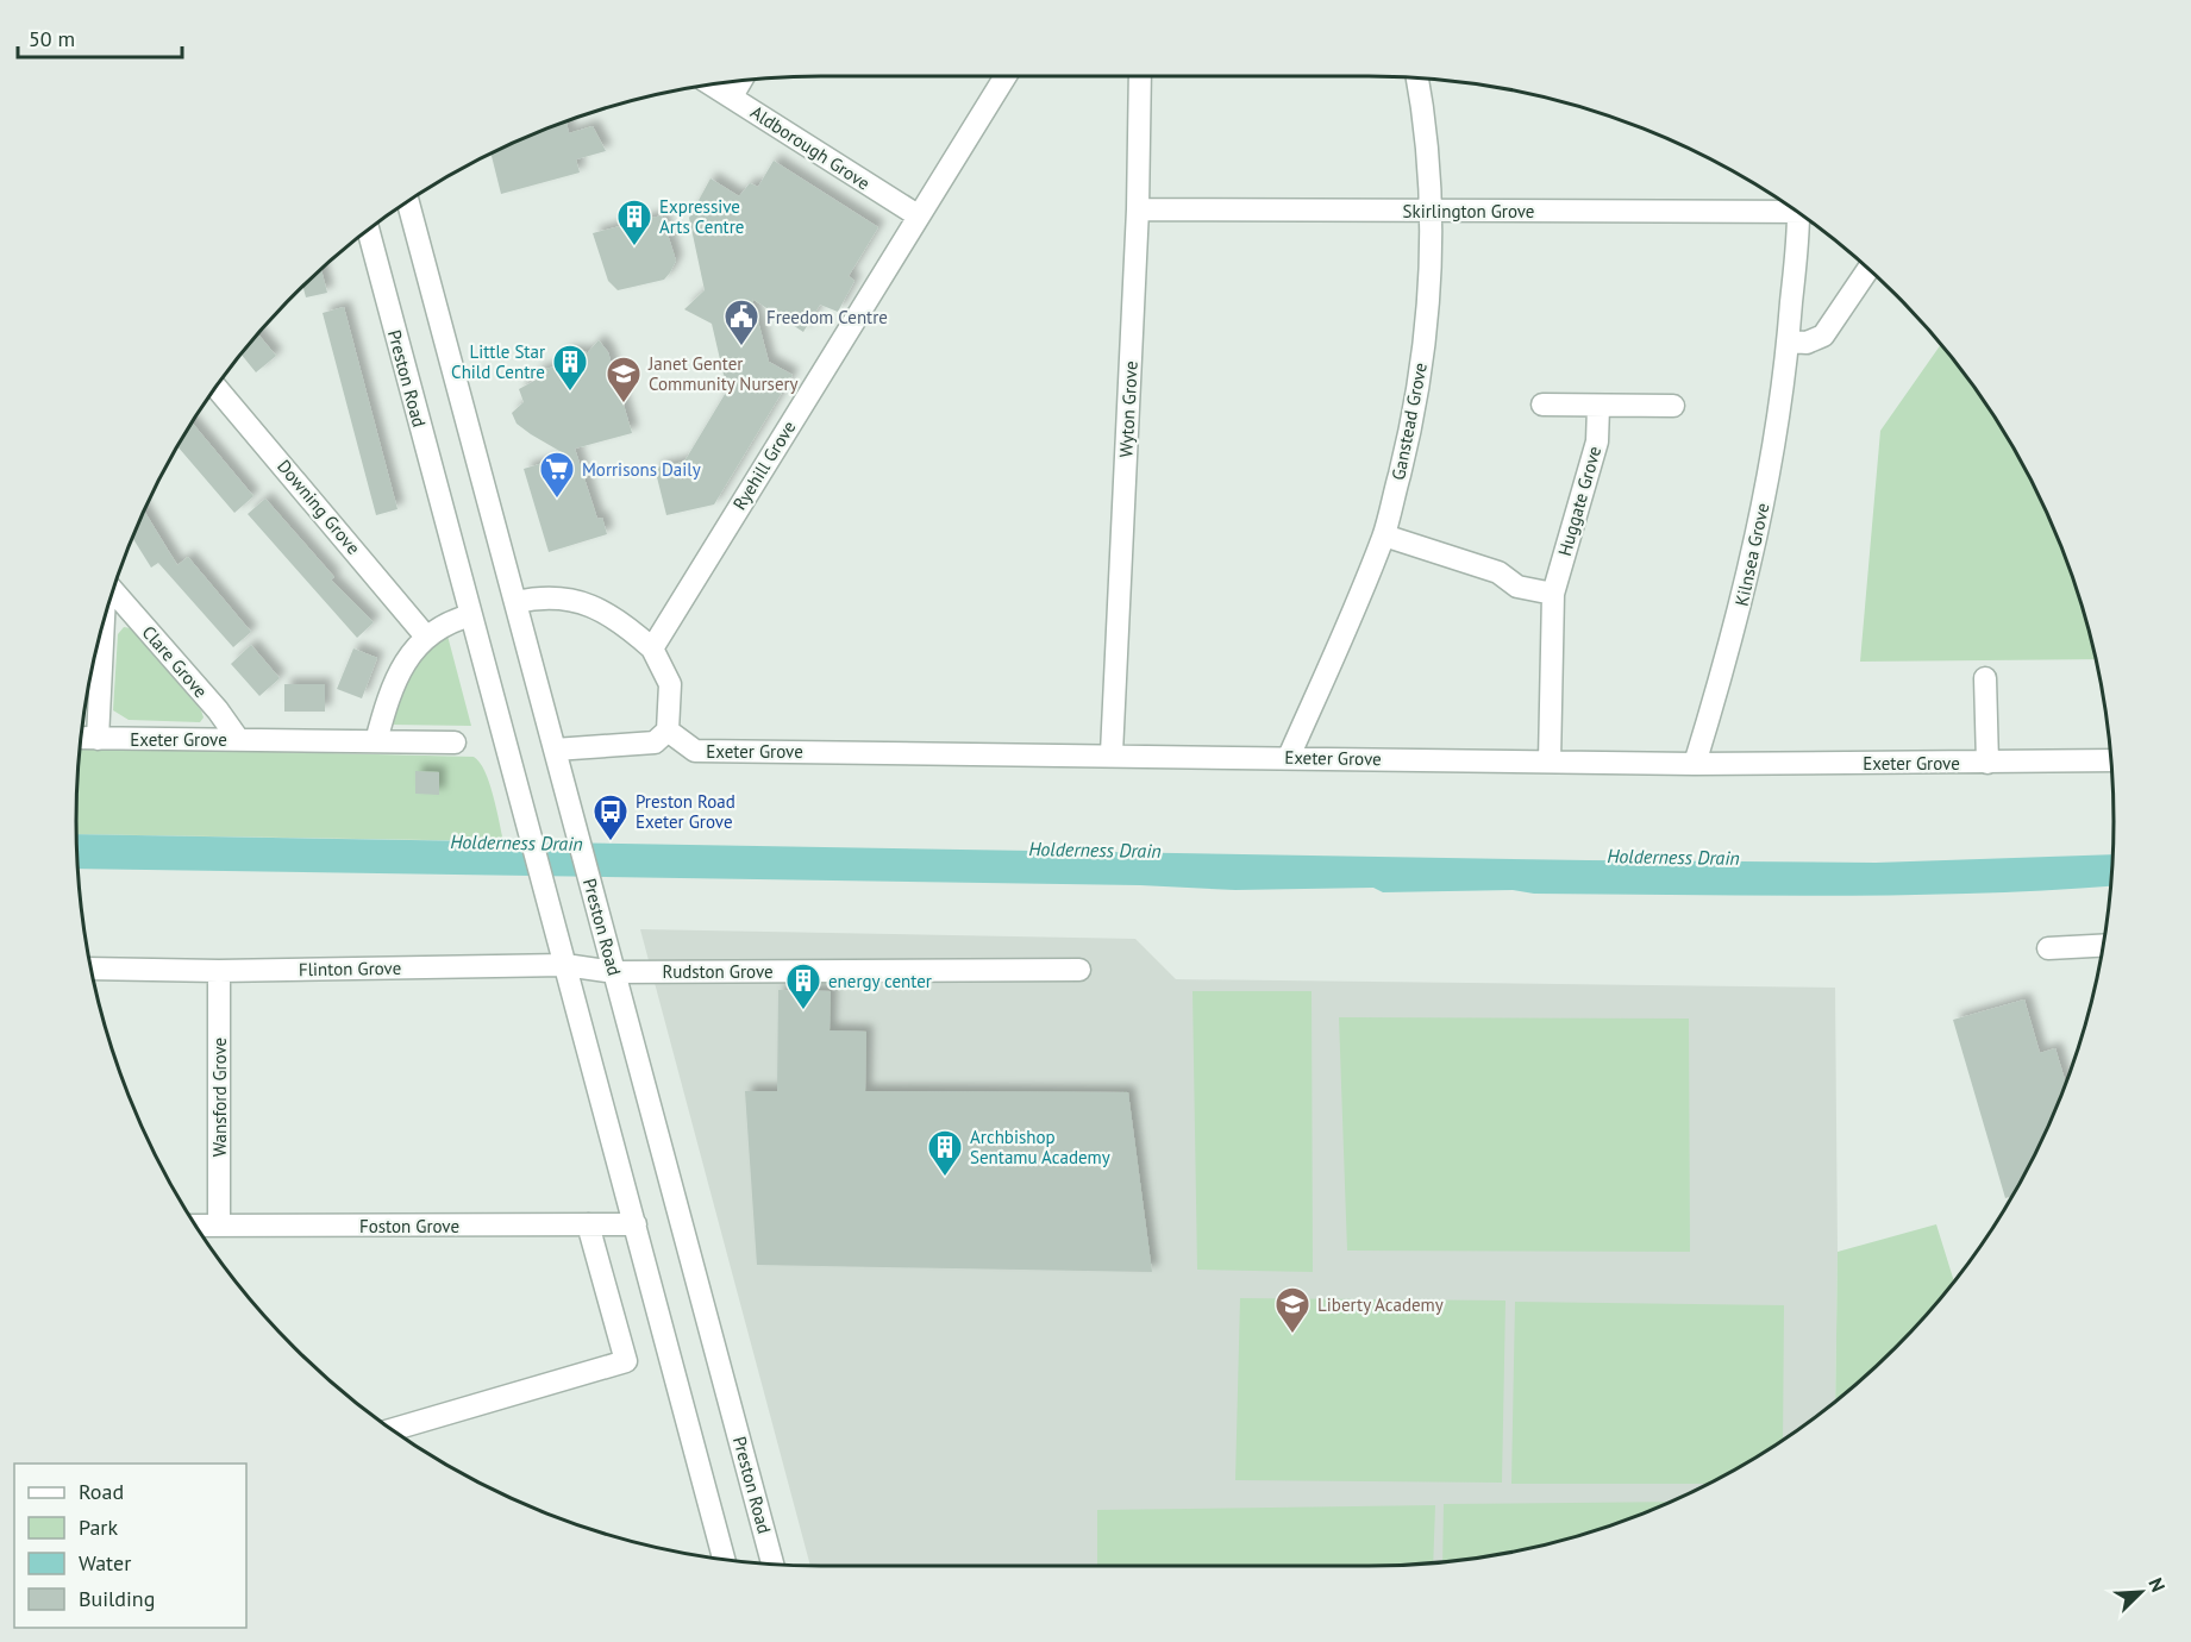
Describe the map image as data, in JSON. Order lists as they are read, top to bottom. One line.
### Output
{"streets":{"street":["Aldborough Grove","Skirlington Grove","Preston Road","Wyton Grove","Ganstead Grove","Ryehill Grove","Huggate Grove","Downing Grove","Kilnsea Grove","Clare Grove","Exeter Grove","Flinton Grove","Rudston Grove","Wansford Grove","Foston Grove"]},"crossings":[["Aldborough Grove","Ryehill Grove"],["Skirlington Grove","Wyton Grove"],["Skirlington Grove","Ganstead Grove"],["Preston Road","Flinton Grove"],["Preston Road","Rudston Grove"],["Preston Road","Foston Grove"],["Wyton Grove","Exeter Grove"],["Ganstead Grove","Exeter Grove"],["Huggate Grove","Exeter Grove"],["Kilnsea Grove","Exeter Grove"],["Clare Grove","Exeter Grove"],["Flinton Grove","Rudston Grove"],["Flinton Grove","Wansford Grove"],["Wansford Grove","Foston Grove"]],"water":["Holderness Drain"],"places":{"building":["Expressive Arts Centre","Little Star Child Centre","energy center","Archbishop Sentamu Academy"],"public building":["Freedom Centre"],"school or university":["Janet Genter Community Nursery","Liberty Academy"],"supermarket":["Morrisons Daily"],"bus stop":["Preston Road Exeter Grove"]},"legend":["Road","Park","Water","Building"],"scale_bar":"50 m","north":"top right"}
